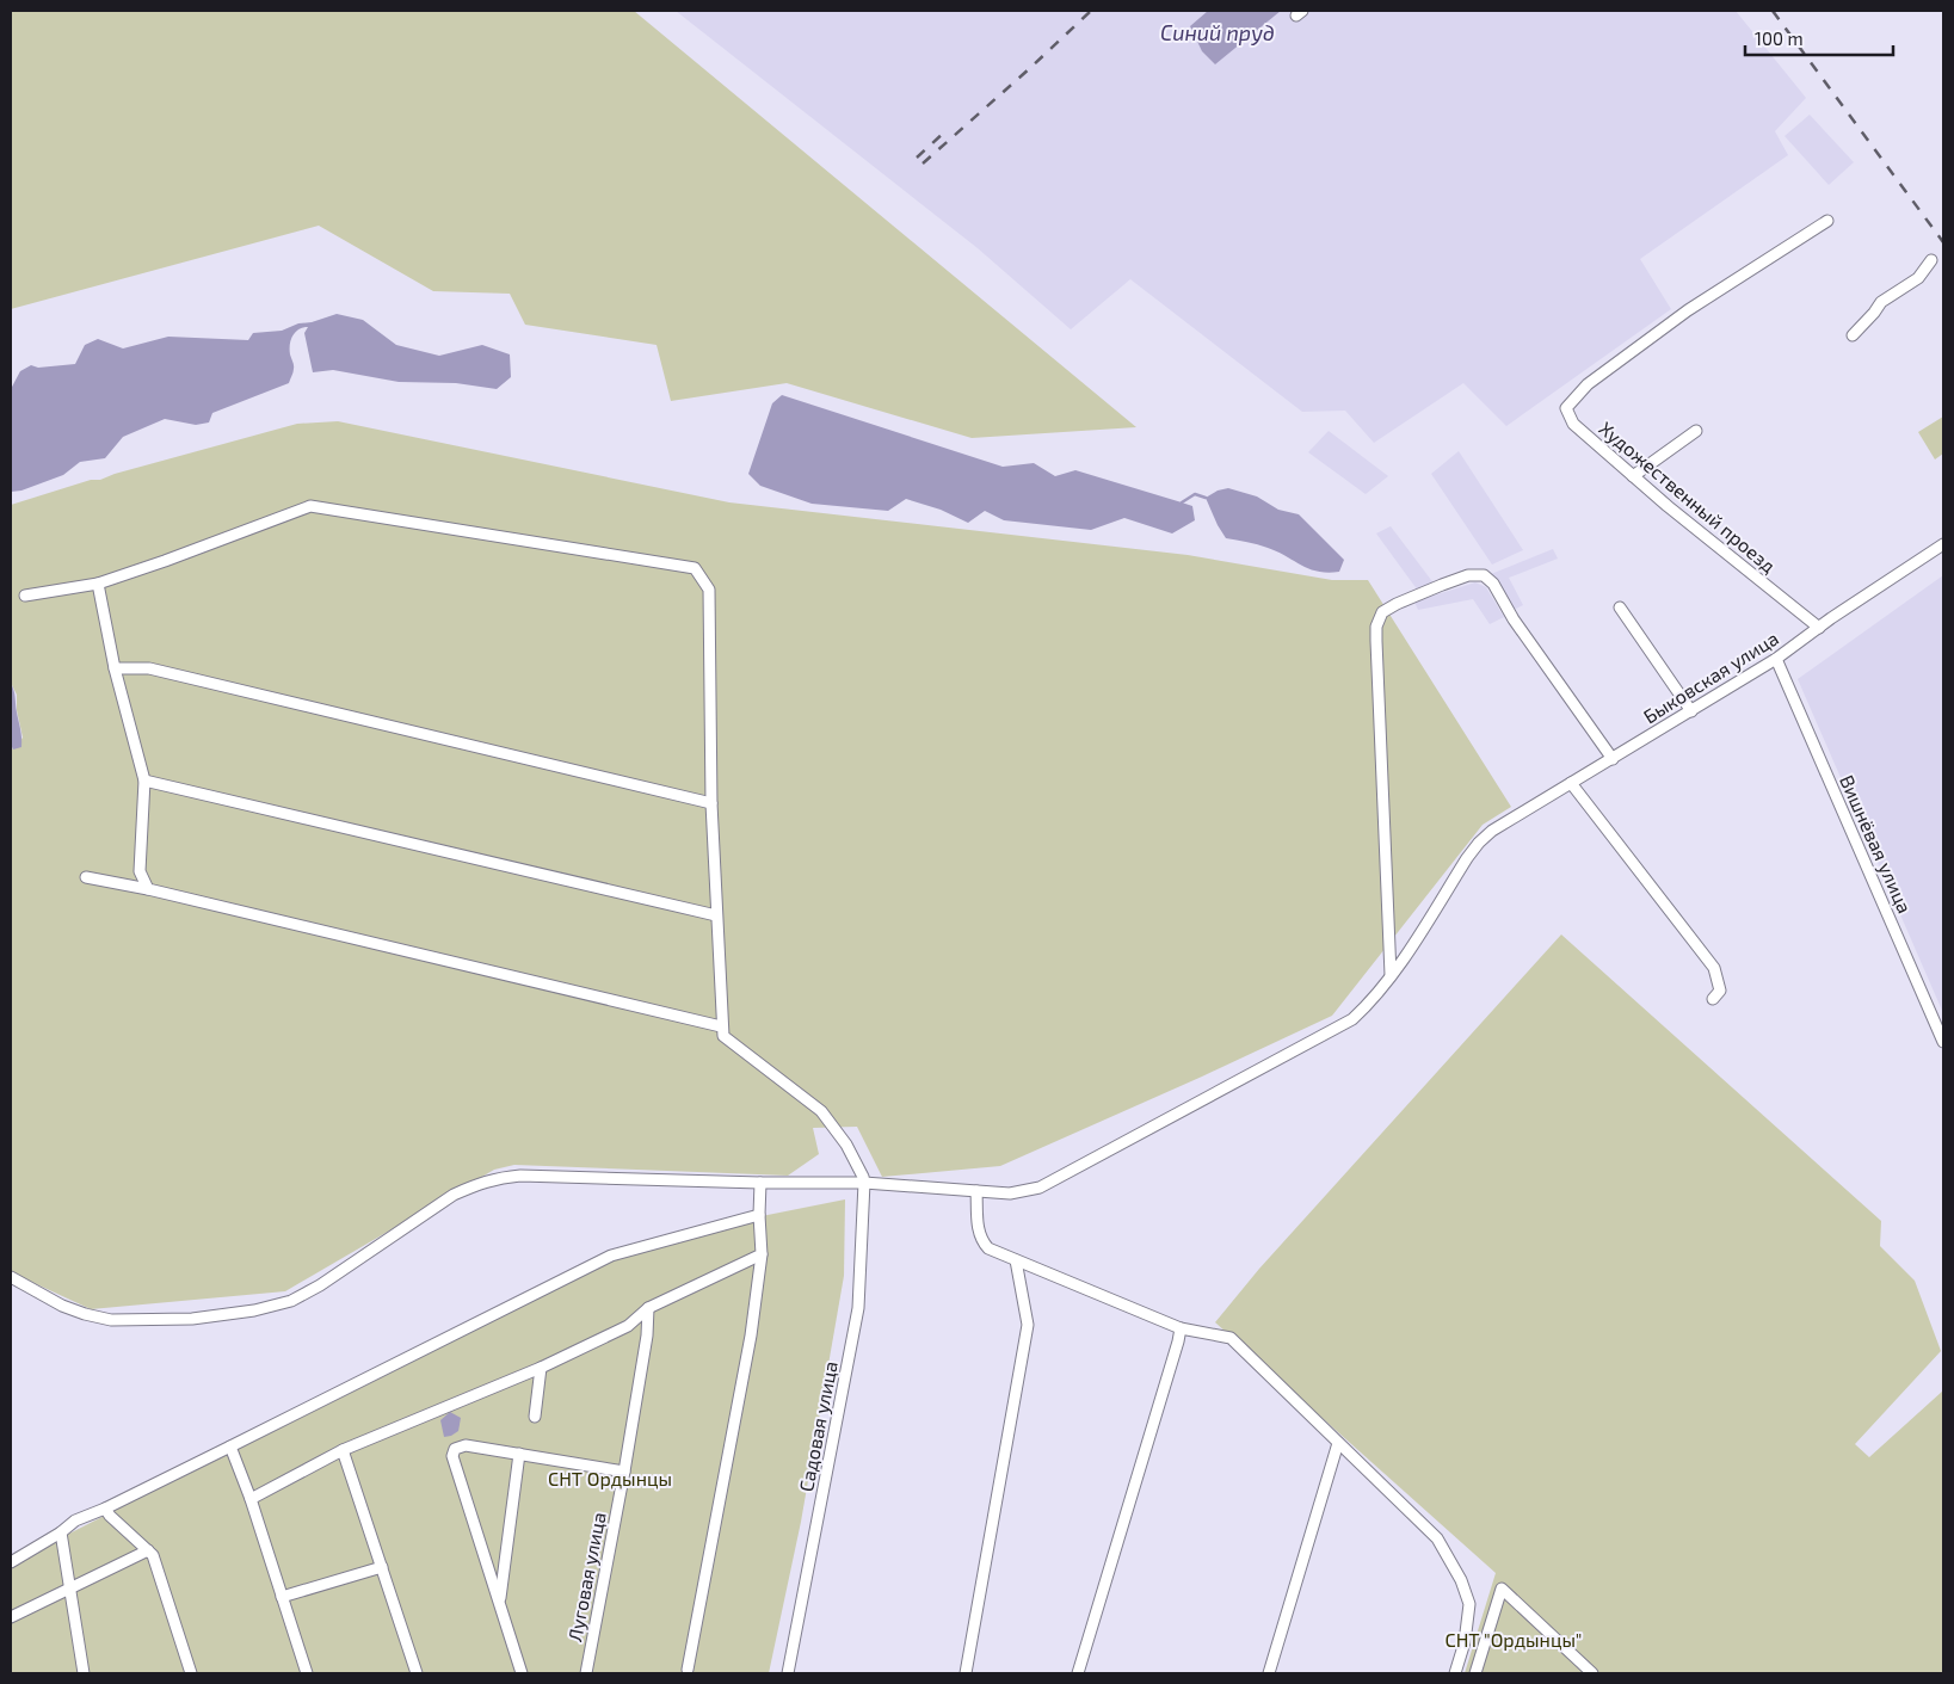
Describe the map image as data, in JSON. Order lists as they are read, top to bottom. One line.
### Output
{"streets":{"street":["Художественный проезд","Быковская улица","Вишнёвая улица","Садовая улица","Луговая улица"]},"crossings":[["Художественный проезд","Быковская улица"],["Быковская улица","Вишнёвая улица"],["Быковская улица","Садовая улица"]],"water":["Синий пруд"],"parks":["СНТ Ордынцы","СНТ \"Ордынцы\""],"scale_bar":"100 m"}
